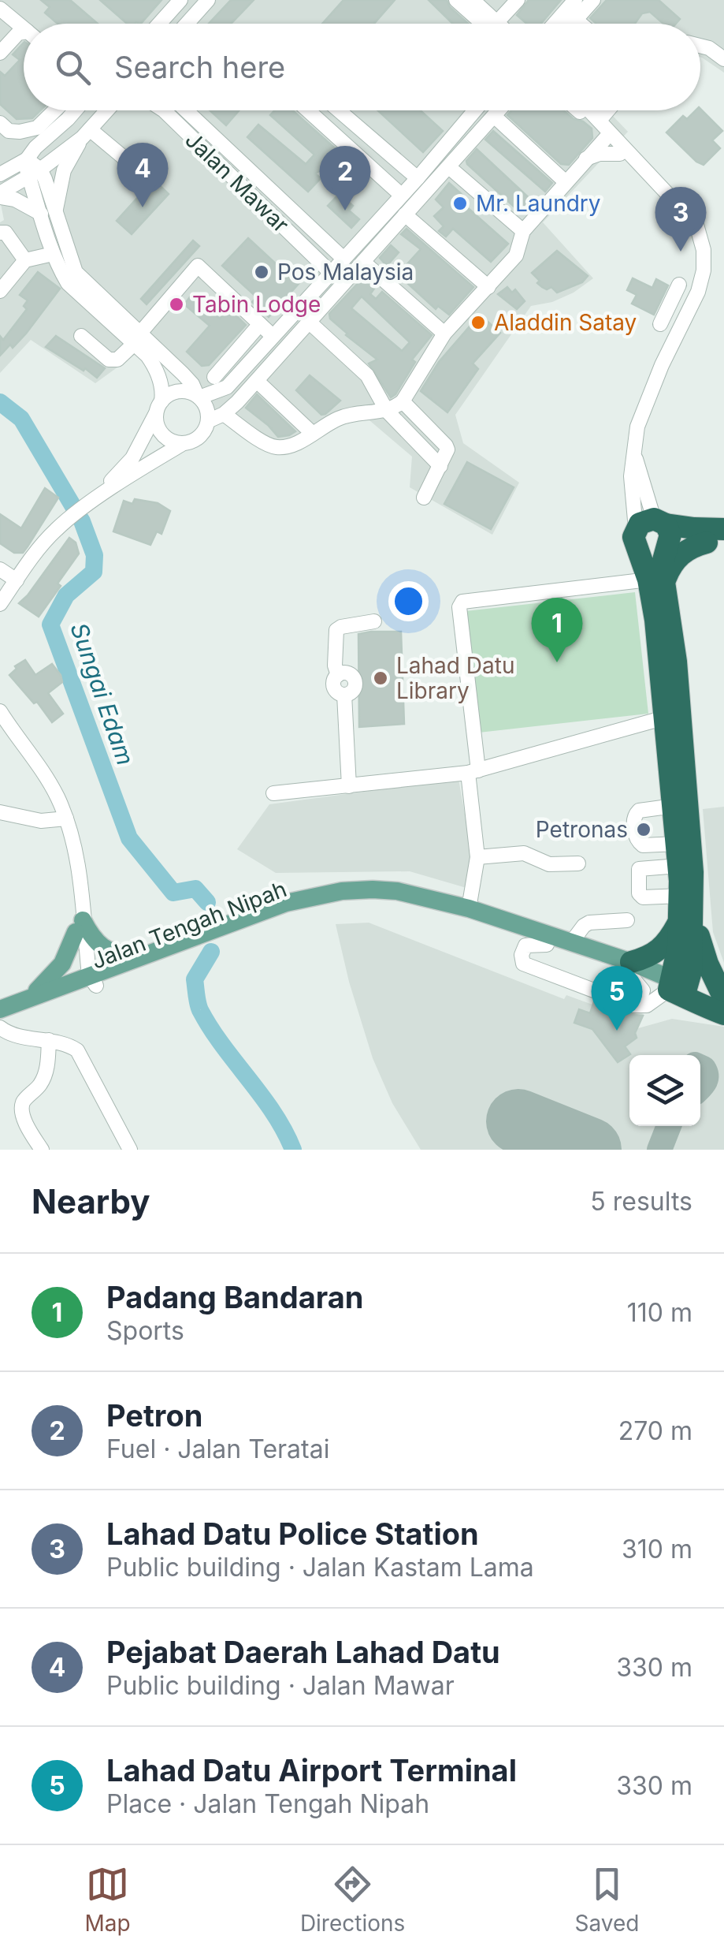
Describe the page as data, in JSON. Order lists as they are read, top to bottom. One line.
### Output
{"streets":{"main road":["Jalan Tengah Nipah"],"street":["Jalan Mawar"]},"water":["Sungai Edam"],"places":["Mr. Laundry","Pos Malaysia","Tabin Lodge","Aladdin Satay","Lahad Datu Library","Petronas"],"page":{"search":"Search here","pins":["4","2","3","1","5"],"heading":["Nearby","5 results"],"list":[{"mark":"1","name":"Padang Bandaran","note":"Sports","value":"110 m"},{"mark":"2","name":"Petron","note":"Fuel · Jalan Teratai","value":"270 m"},{"mark":"3","name":"Lahad Datu Police Station","note":"Public building · Jalan Kastam Lama","value":"310 m"},{"mark":"4","name":"Pejabat Daerah Lahad Datu","note":"Public building · Jalan Mawar","value":"330 m"},{"mark":"5","name":"Lahad Datu Airport Terminal","note":"Place · Jalan Tengah Nipah","value":"330 m"}],"nav":["Map","Directions","Saved"]}}
